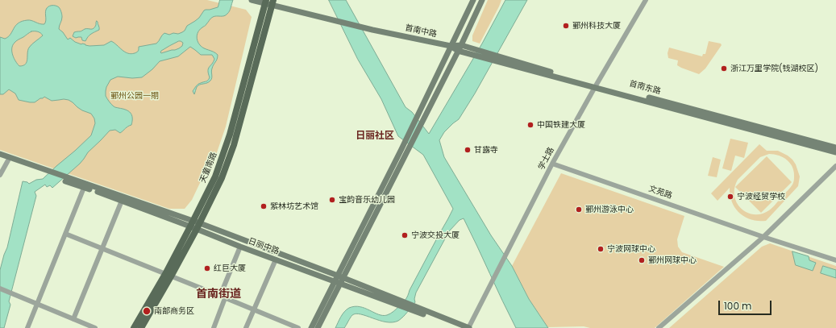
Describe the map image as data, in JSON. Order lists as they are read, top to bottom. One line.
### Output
{"streets":{"main road":["首南中路","首南东路","天童南路","日丽中路"],"street":["学士路","文苑路"]},"crossings":[["首南中路","首南东路"],["首南中路","天童南路"],["首南东路","学士路"],["学士路","文苑路"],["天童南路","日丽中路"]],"districts":["日丽社区","首南街道"],"parks":["鄞州公园一期"],"places":["鄞州科技大厦","浙江万里学院(钱湖校区)","中国铁建大厦","甘露寺","宁波经贸学校","宝韵音乐幼儿园","紫林坊艺术馆","鄞州游泳中心","宁波交投大厦","宁波网球中心","鄞州网球中心","红巨大厦","南部商务区"],"scale_bar":"100 m"}
